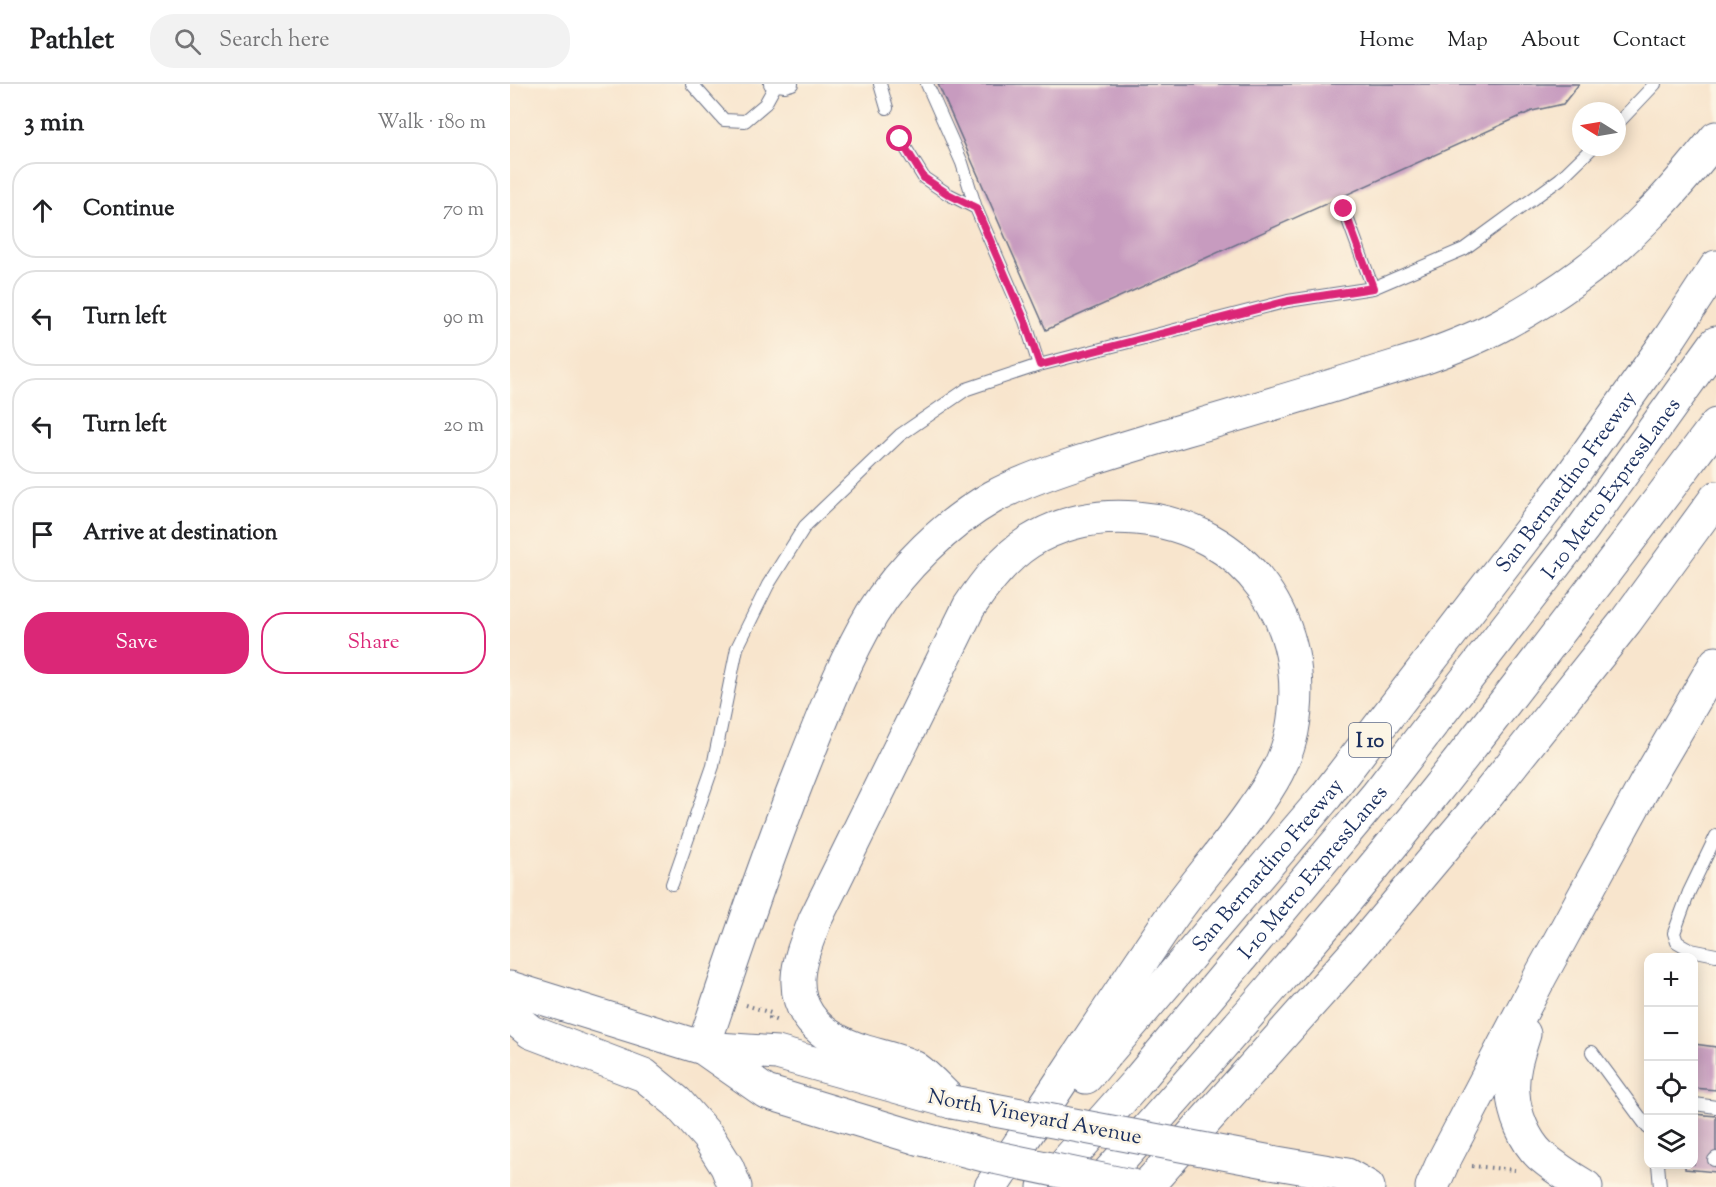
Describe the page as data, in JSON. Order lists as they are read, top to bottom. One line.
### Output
{"streets":{"main road":["San Bernardino Freeway","I-10 Metro ExpressLanes","I 10","North Vineyard Avenue"]},"north":"left","page":{"header":"Pathlet","search":"Search here","nav":["Home","Map","About","Contact"],"heading":["3 min","Walk · 180 m"],"list":[["Continue","70 m"],["Turn left","90 m"],["Turn left","20 m"],"Arrive at destination"],"buttons":["Save","Share"],"map_buttons":["+","−"]}}
